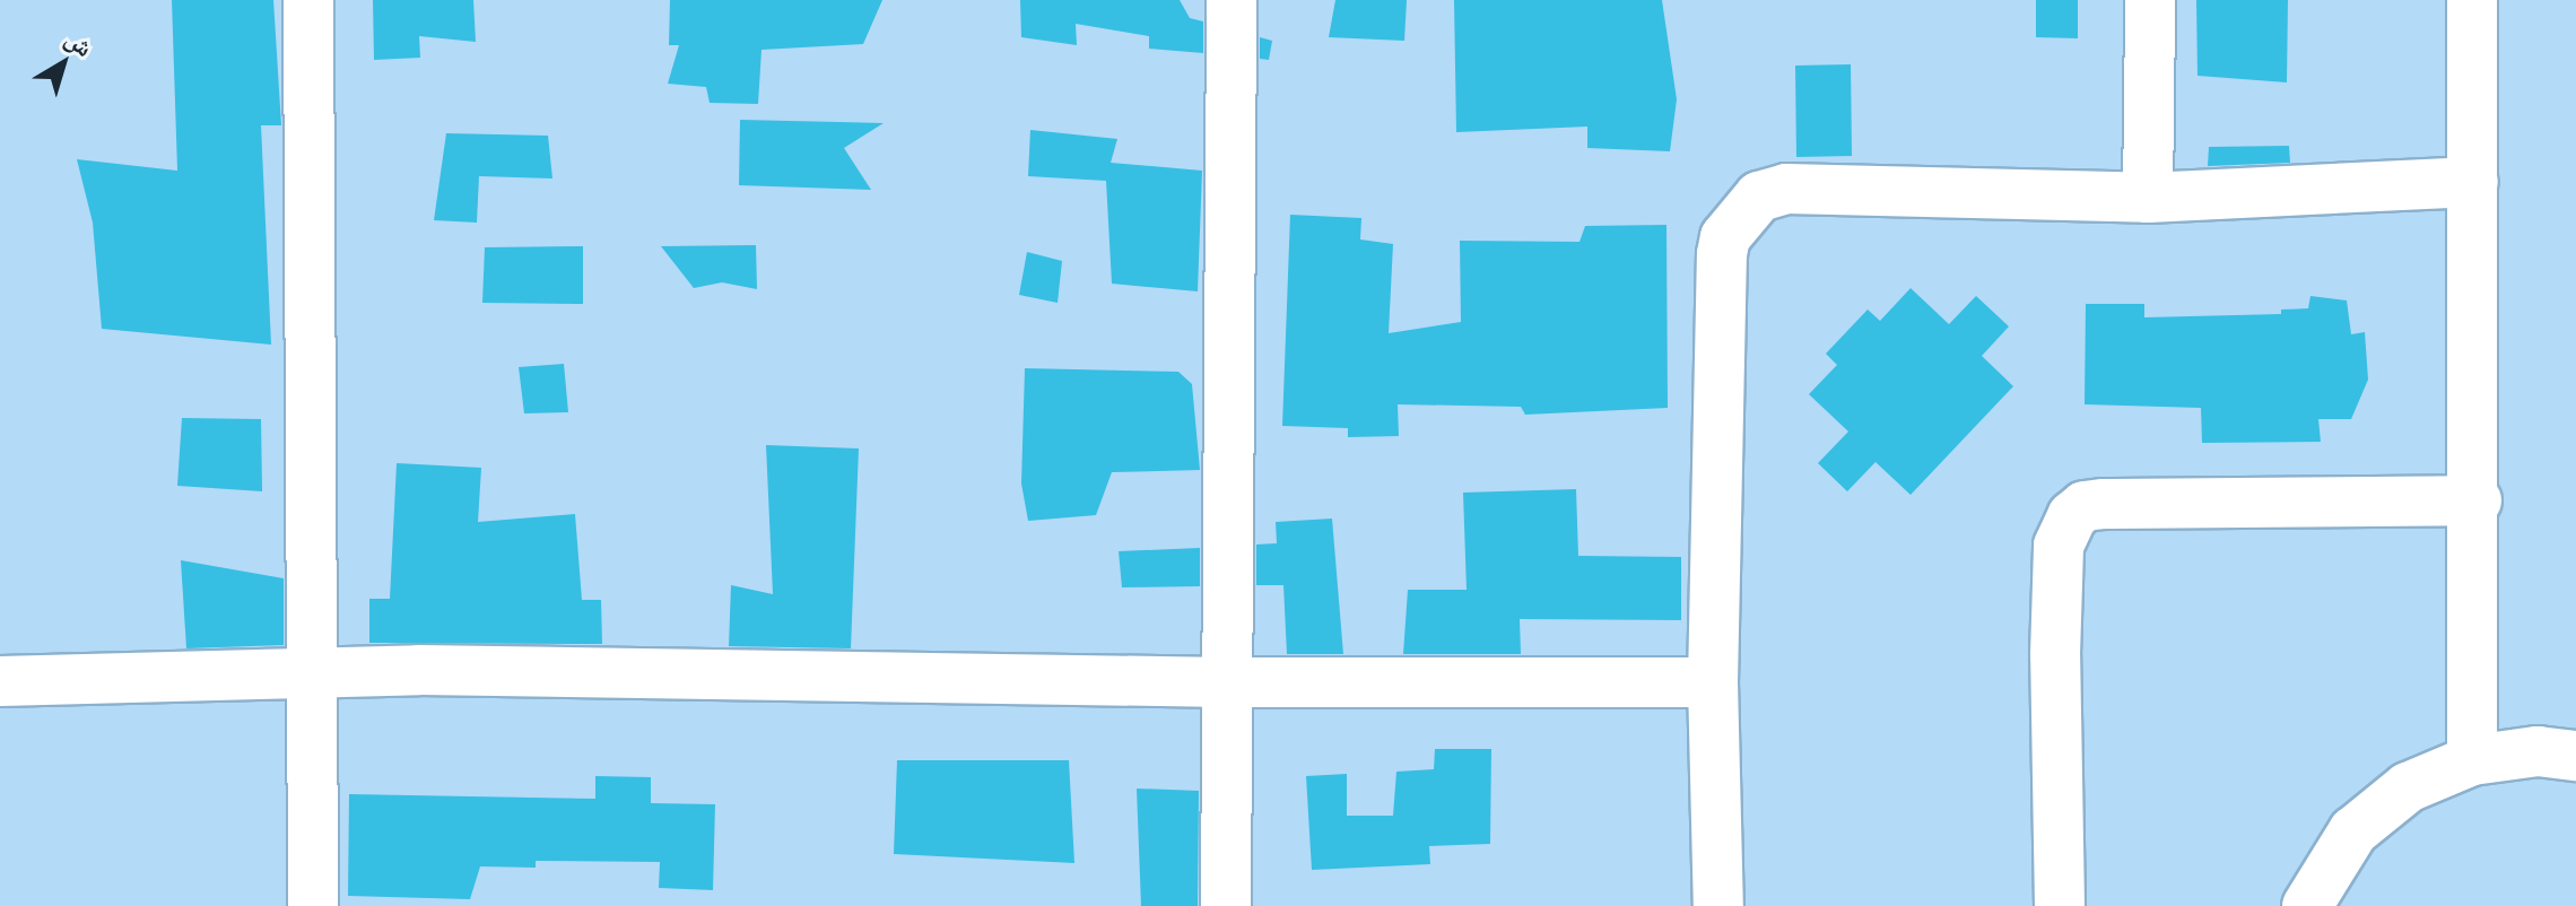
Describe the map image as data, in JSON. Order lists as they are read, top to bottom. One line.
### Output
{"north":"top right"}
